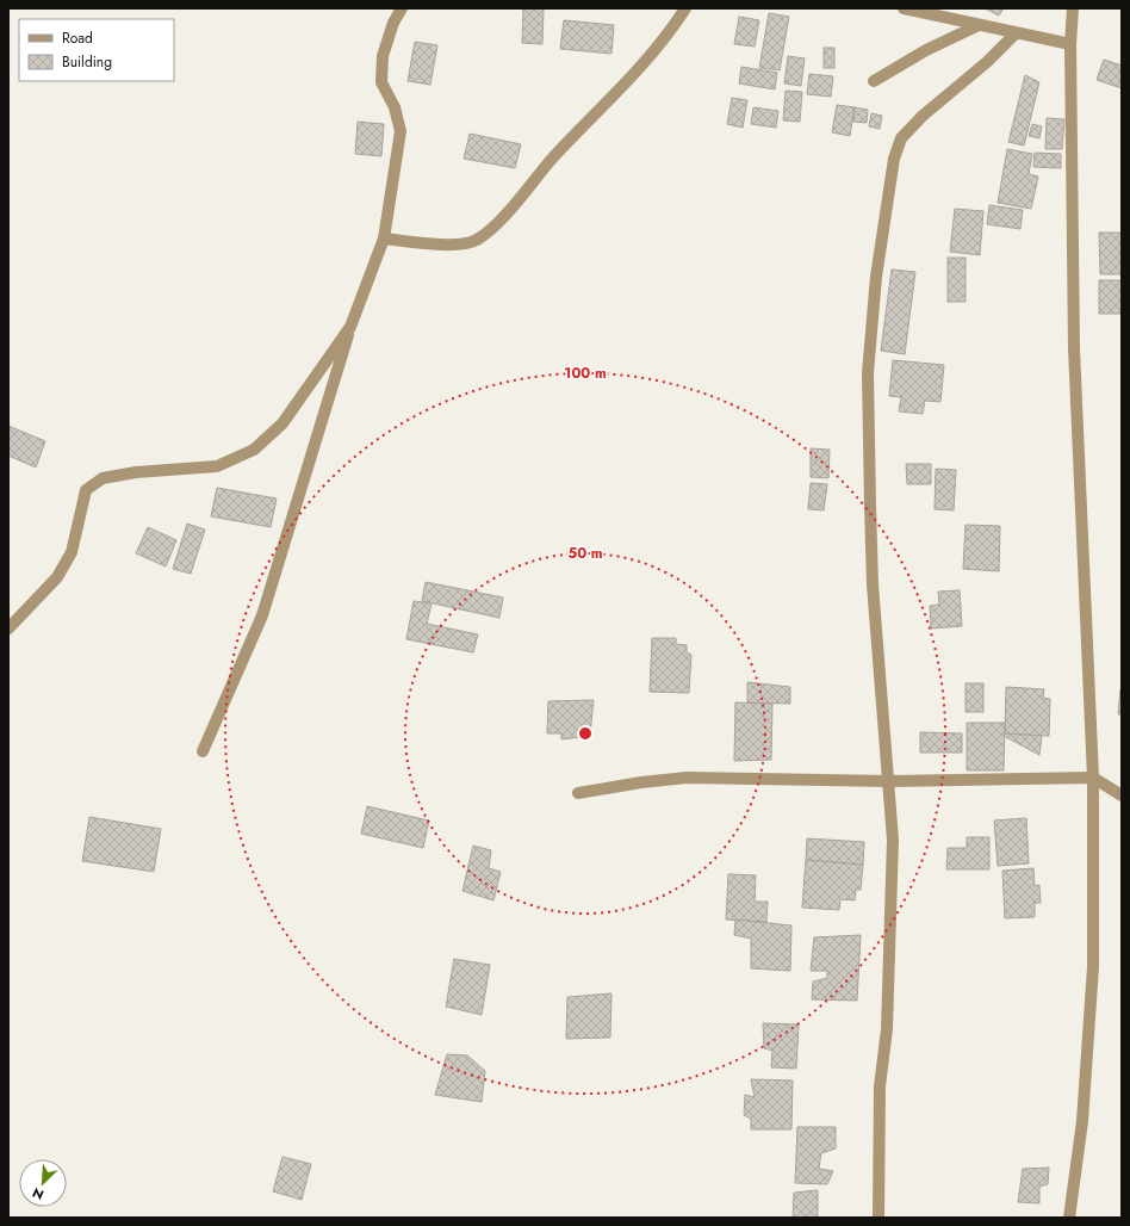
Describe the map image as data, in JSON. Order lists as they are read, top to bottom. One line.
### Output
{"legend":["Road","Building"],"north":"bottom left","rings":["100 m","50 m"]}
